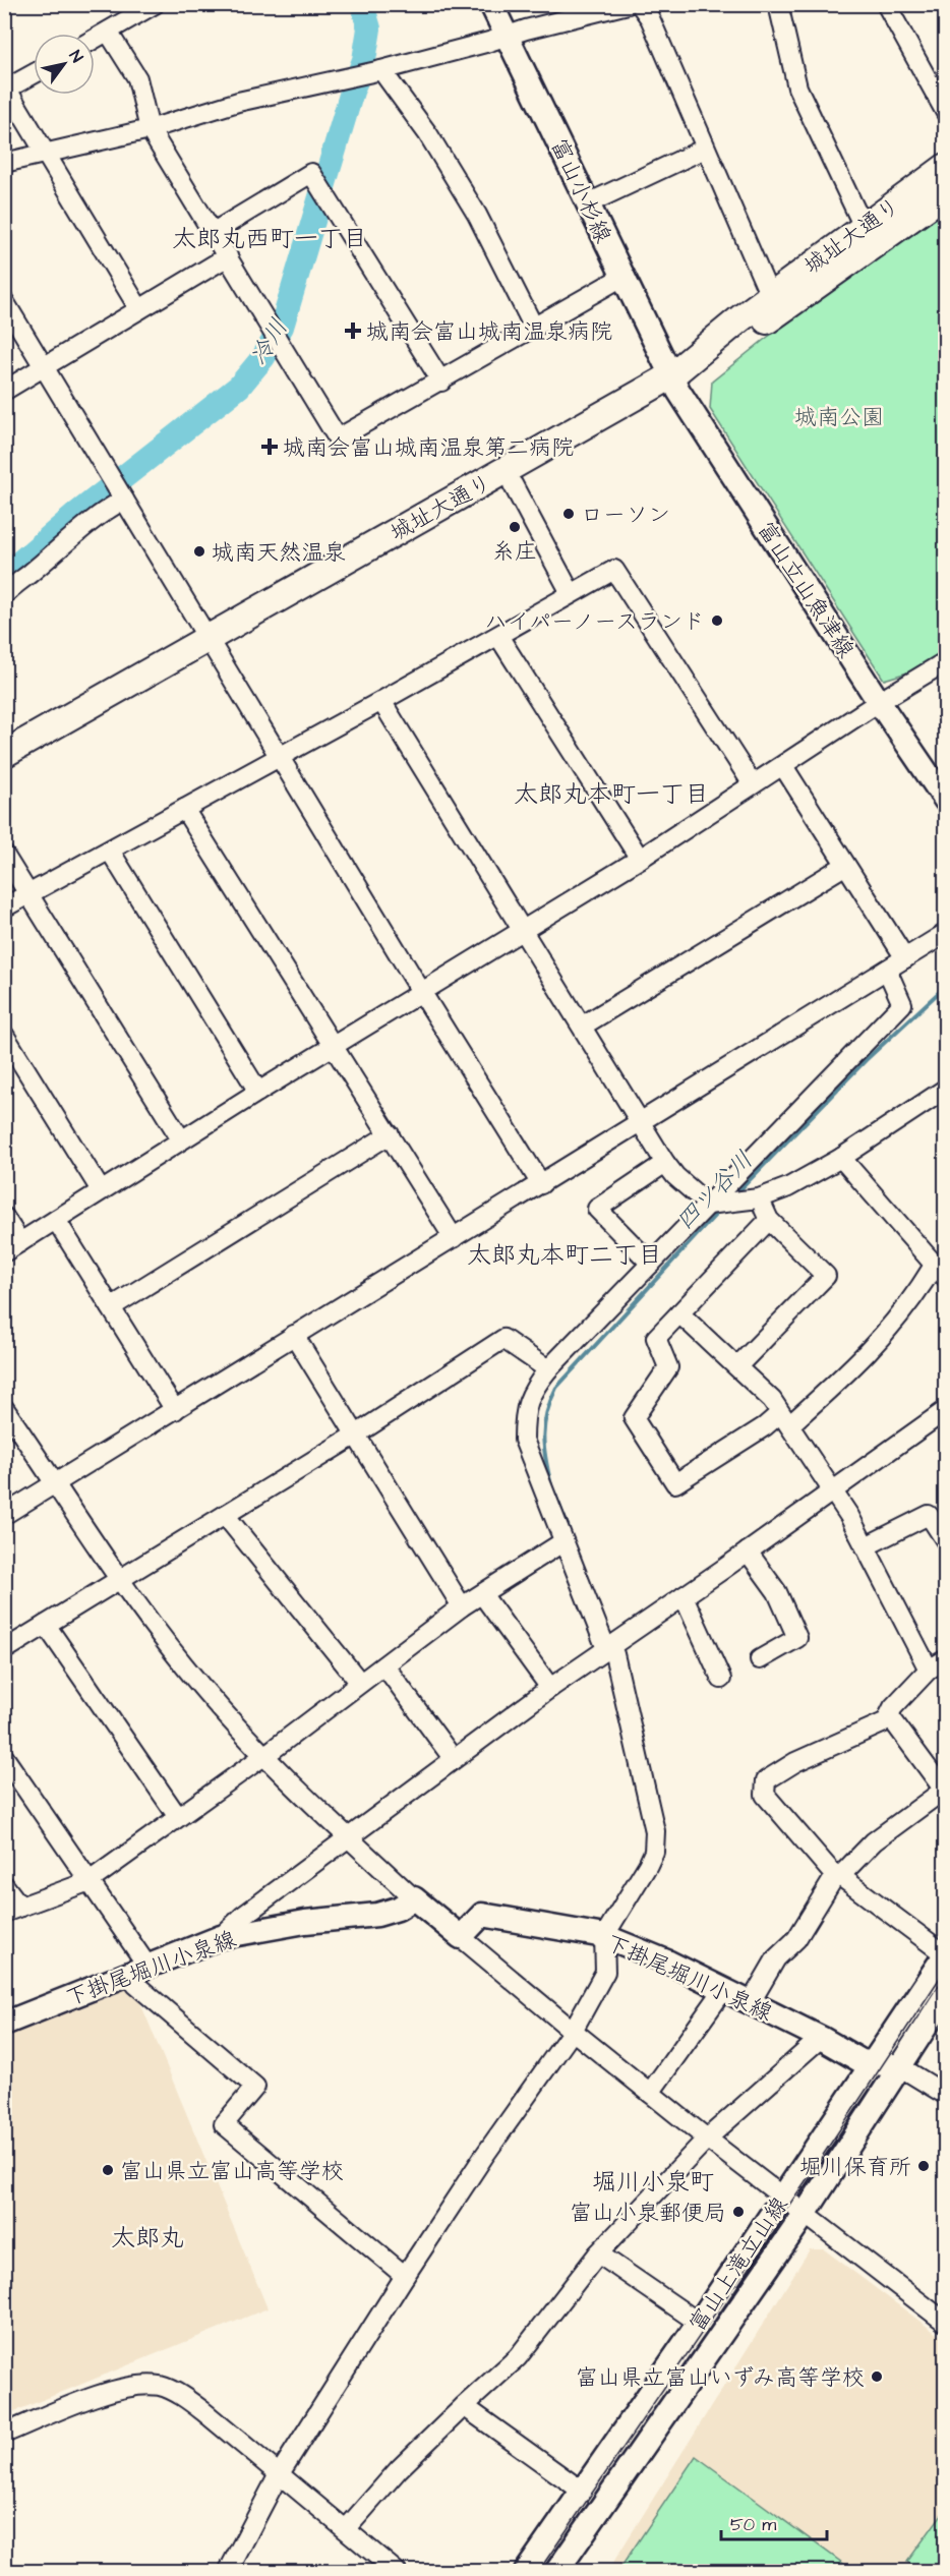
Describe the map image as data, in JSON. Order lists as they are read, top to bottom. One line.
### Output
{"streets":{"highway":["城址大通り"],"main road":["富山小杉線","富山立山魚津線","下掛尾堀川小泉線","富山上滝立山線"]},"crossings":[["富山小杉線","城址大通り"],["富山小杉線","富山立山魚津線"],["城址大通り","富山立山魚津線"],["下掛尾堀川小泉線","富山上滝立山線"]],"districts":["太郎丸西町一丁目","太郎丸本町一丁目","太郎丸本町二丁目","堀川小泉町","太郎丸"],"water":["冷川","四ツ谷川"],"parks":["城南公園"],"places":{"health":["城南会富山城南温泉病院","城南会富山城南温泉第二病院"],"other":["ローソン","糸庄","城南天然温泉","ハイパーノースランド","堀川保育所","富山県立富山高等学校","富山小泉郵便局","富山県立富山いずみ高等学校"]},"scale_bar":"50 m","north":"top right"}
